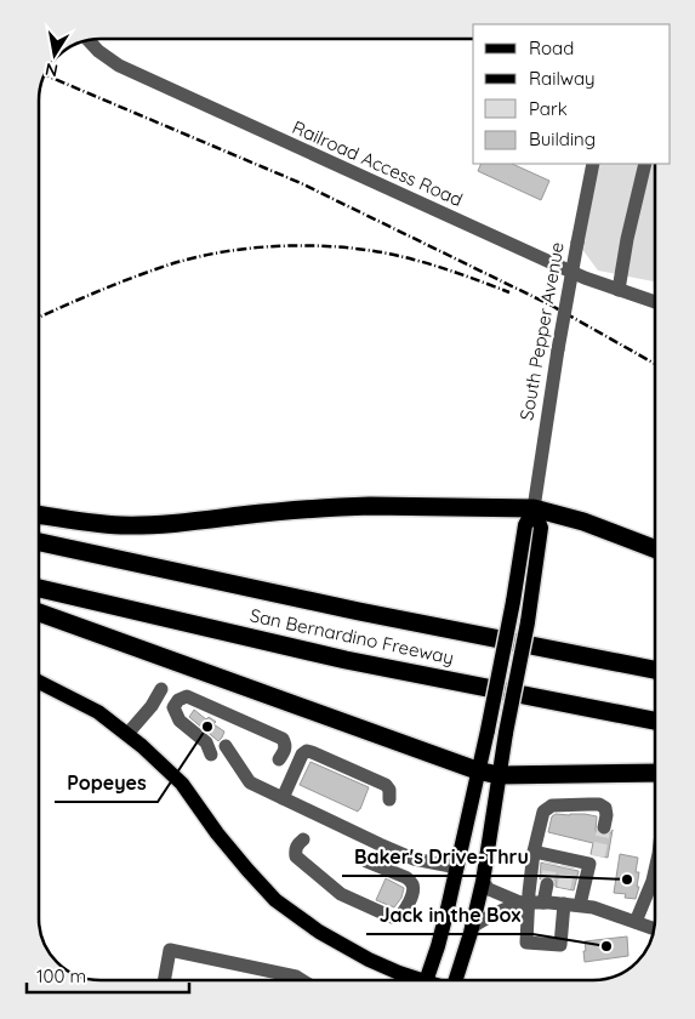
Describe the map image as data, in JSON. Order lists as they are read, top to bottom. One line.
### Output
{"streets":{"highway":["San Bernardino Freeway"],"main road":["South Pepper Avenue"],"street":["Railroad Access Road"]},"places":["Popeyes","Baker's Drive-Thru","Jack in the Box"],"legend":["Road","Railway","Park","Building"],"scale_bar":"100 m","north":"bottom"}
